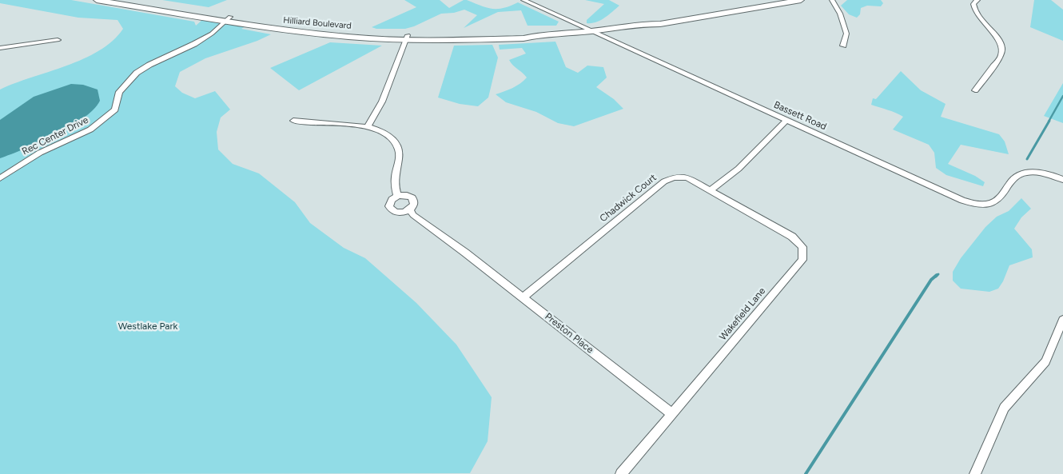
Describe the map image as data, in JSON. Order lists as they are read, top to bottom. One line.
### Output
{"streets":{"main road":["Hilliard Boulevard"],"street":["Bassett Road","Rec Center Drive","Chadwick Court","Wakefield Lane","Preston Place"]},"crossings":[["Hilliard Boulevard","Bassett Road"],["Hilliard Boulevard","Rec Center Drive"],["Chadwick Court","Wakefield Lane"],["Chadwick Court","Preston Place"],["Wakefield Lane","Preston Place"]],"parks":["Westlake Park"]}
